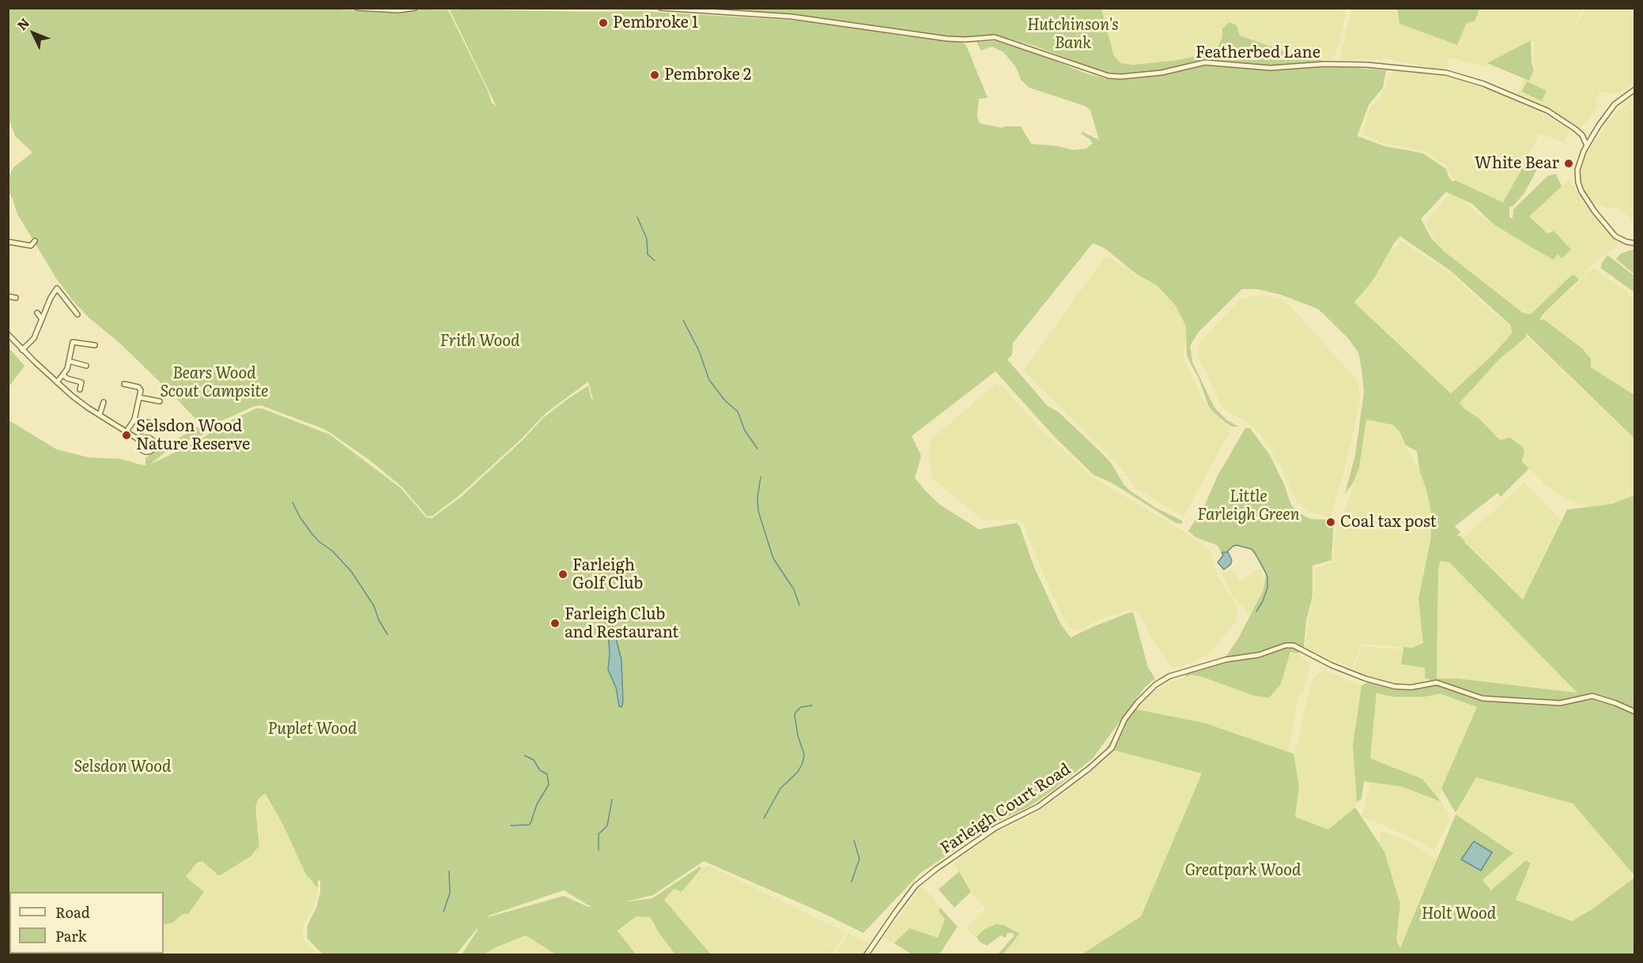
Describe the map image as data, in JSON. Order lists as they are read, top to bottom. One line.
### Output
{"streets":{"street":["Featherbed Lane","Farleigh Court Road"]},"parks":["Hutchinson's Bank","Frith Wood","Bears Wood Scout Campsite","Little Farleigh Green","Puplet Wood","Selsdon Wood","Greatpark Wood","Holt Wood"],"places":["Pembroke 1","Pembroke 2","White Bear","Selsdon Wood Nature Reserve","Coal tax post","Farleigh Golf Club","Farleigh Club and Restaurant"],"legend":["Road","Park"],"north":"top left"}
